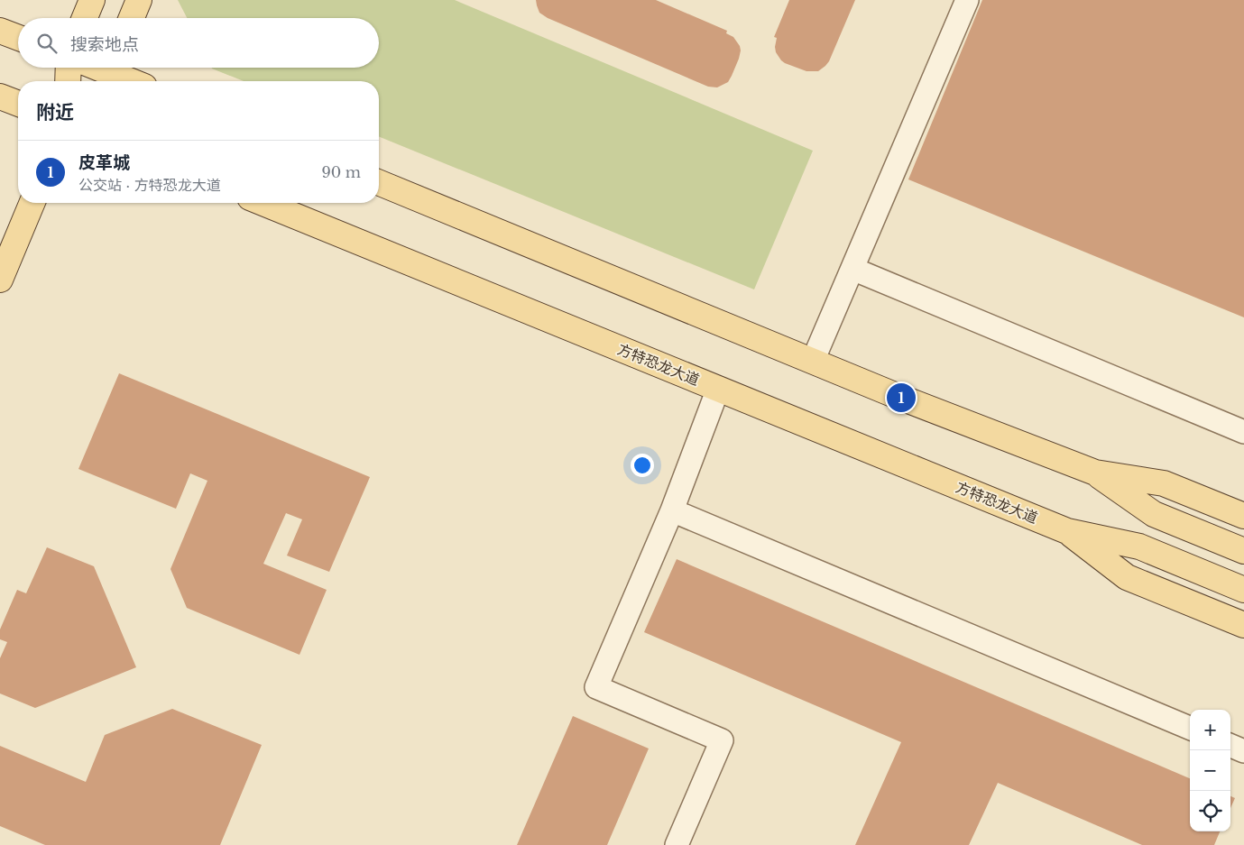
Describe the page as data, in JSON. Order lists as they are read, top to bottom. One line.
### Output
{"streets":{"main road":["方特恐龙大道"]},"page":{"search":"搜索地点","heading":"附近","list":[{"mark":"1","name":"皮革城","note":"公交站 · 方特恐龙大道","value":"90 m"}],"pins":"1","map_buttons":["+","−"]}}
